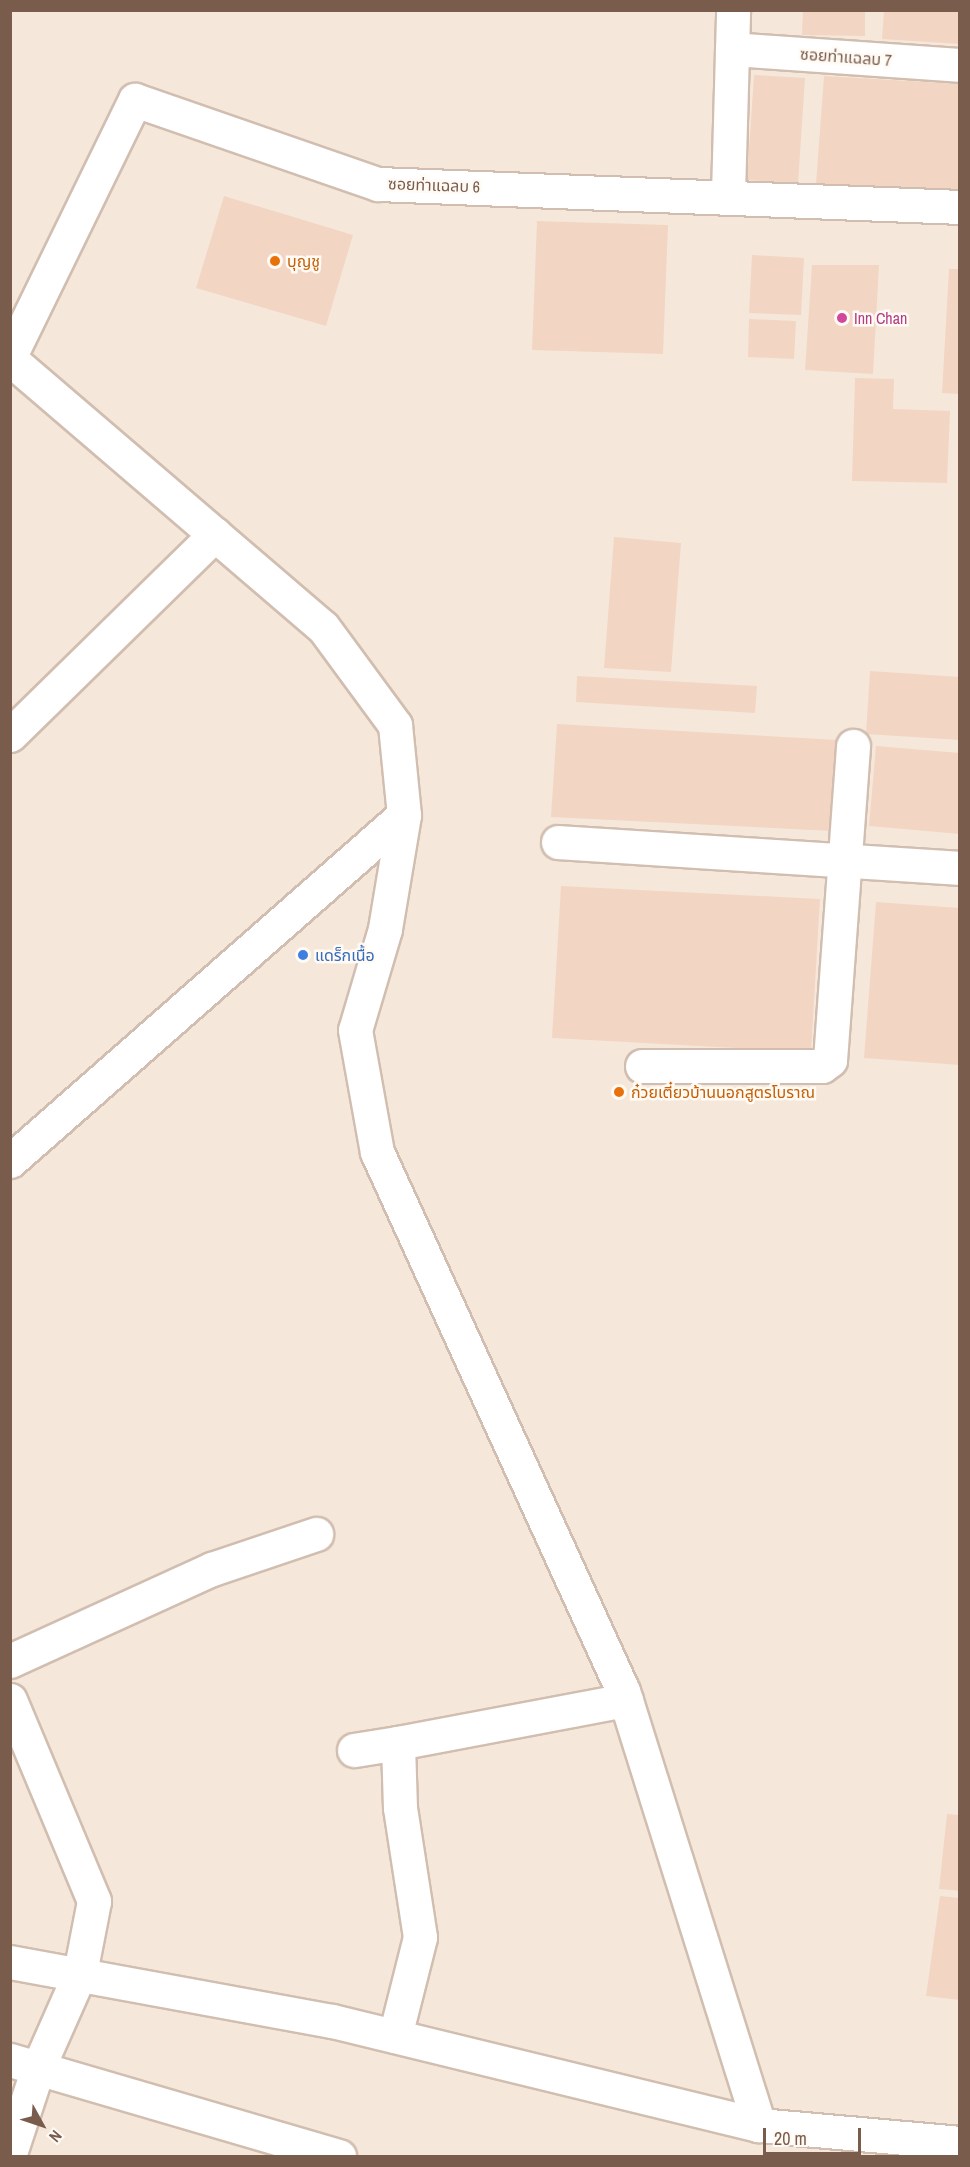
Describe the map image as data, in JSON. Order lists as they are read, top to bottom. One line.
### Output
{"streets":{"street":["ซอยท่าแฉลบ 7","ซอยท่าแฉลบ 6"]},"places":["บุญชู","Inn Chan","แดร็กเนื้อ","ก๋วยเตี๋ยวบ้านนอกสูตรโบราณ"],"scale_bar":"20 m","north":"bottom right"}
